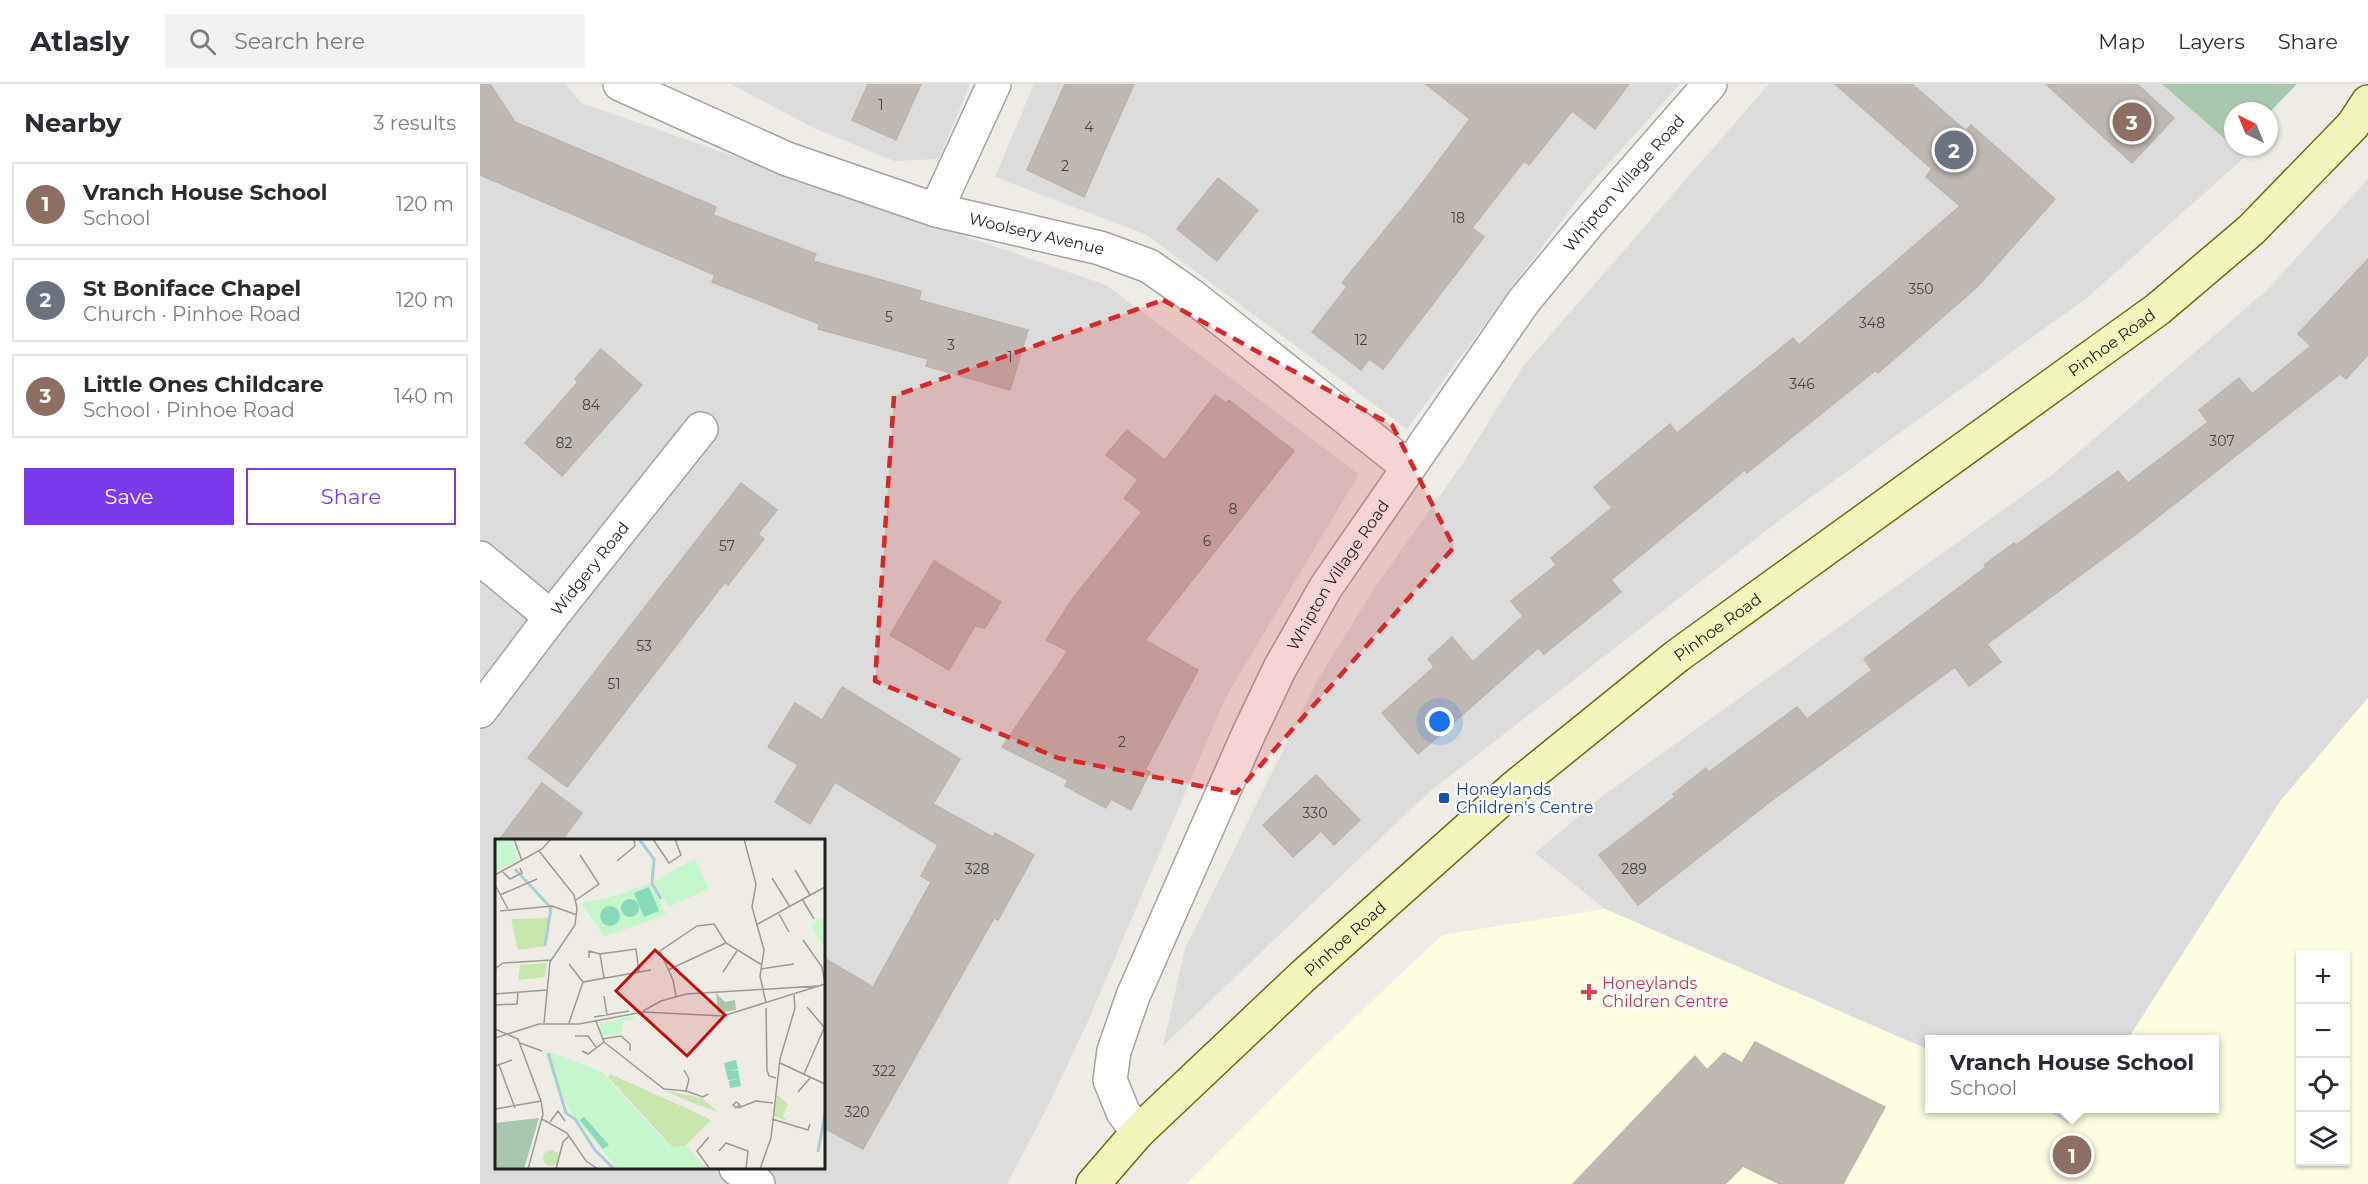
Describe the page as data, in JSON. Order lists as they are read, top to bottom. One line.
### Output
{"streets":{"main road":["Pinhoe Road"],"street":["Whipton Village Road","Woolsery Avenue","Widgery Road"]},"crossings":[["Whipton Village Road","Woolsery Avenue"],["Whipton Village Road","Pinhoe Road"]],"places":{"transit":["Honeylands Children's Centre"],"health":["Honeylands Children Centre"]},"house_numbers":["1","4","2","18","350","5","348","12","3","1","346","84","307","82","8","6","57","53","51","2","330","328","289","322","320"],"north":"top left","page":{"header":"Atlasly","search":"Search here","nav":["Map","Layers","Share"],"heading":["Nearby","3 results"],"pins":["3","2","1"],"list":[{"mark":"1","name":"Vranch House School","note":"School","value":"120 m"},{"mark":"2","name":"St Boniface Chapel","note":"Church · Pinhoe Road","value":"120 m"},{"mark":"3","name":"Little Ones Childcare","note":"School · Pinhoe Road","value":"140 m"}],"buttons":["Save","Share"],"map_buttons":["+","−"],"popup":["Vranch House School","School"]}}
